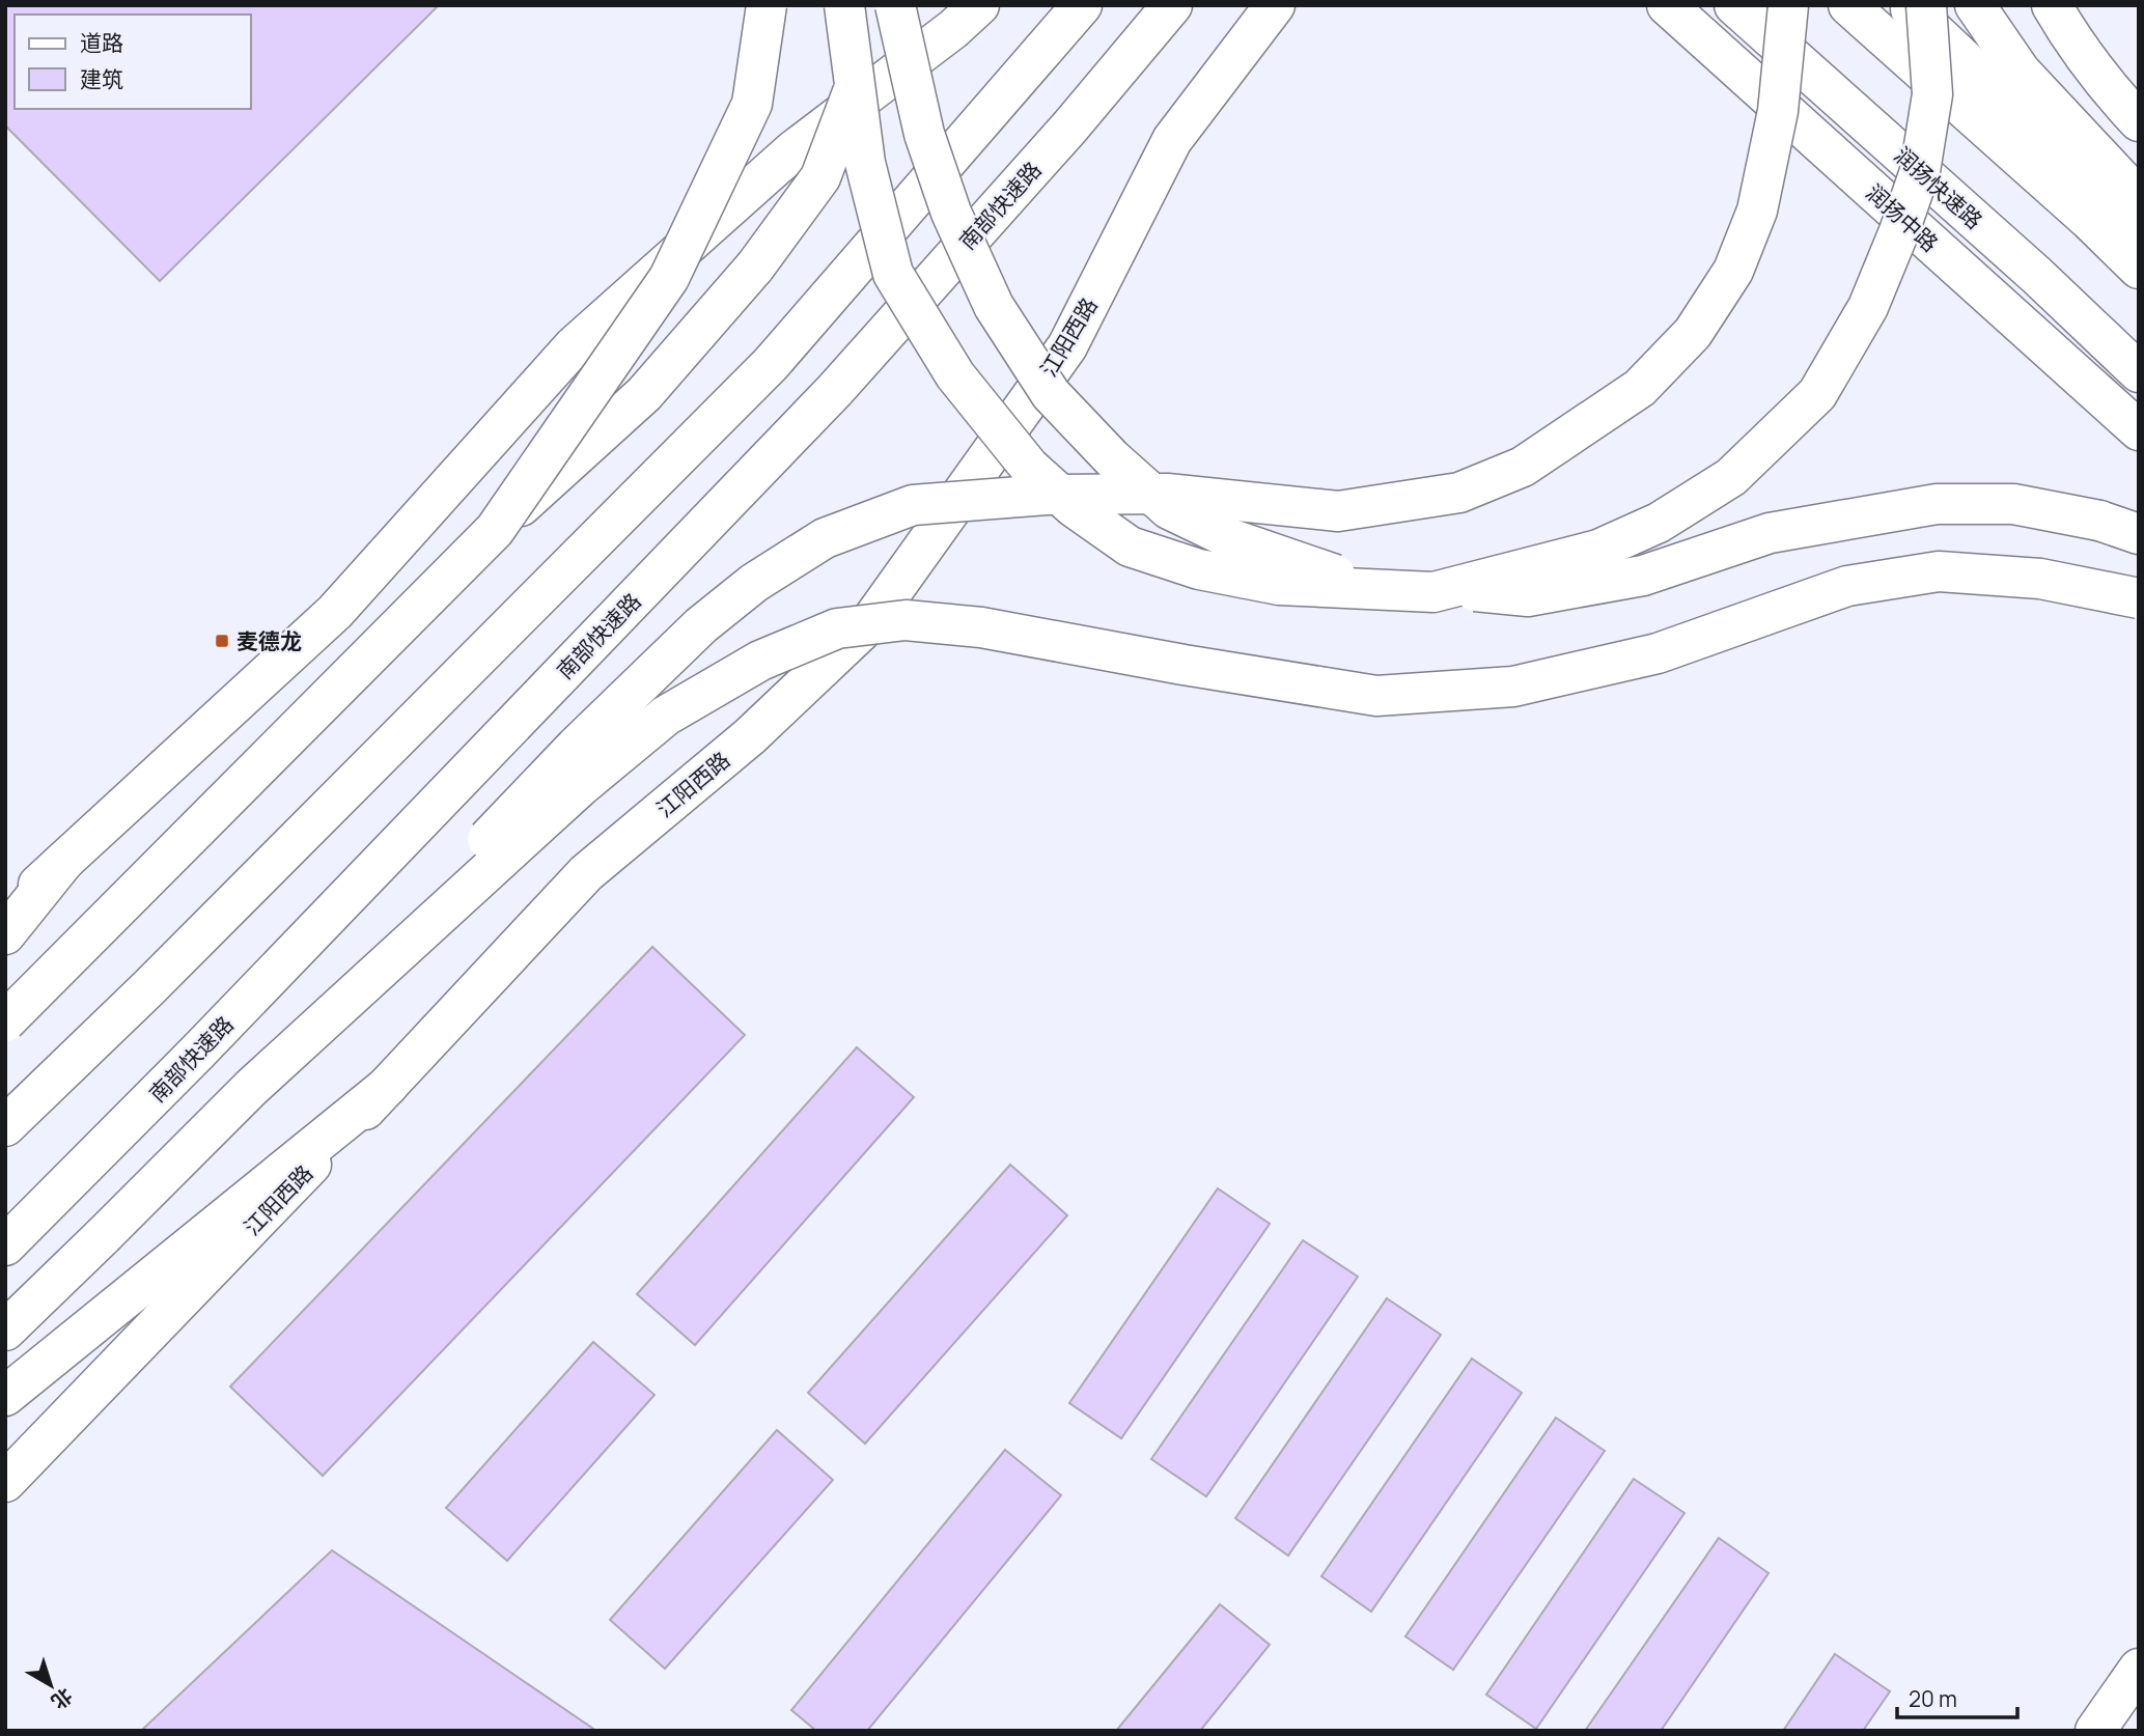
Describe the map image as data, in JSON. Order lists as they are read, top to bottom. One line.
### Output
{"streets":{"main road":["润扬快速路","南部快速路","润扬中路","江阳西路"]},"places":{"transit":["麦德龙"]},"legend":["道路","建筑"],"scale_bar":"20 m","north":"bottom right"}
